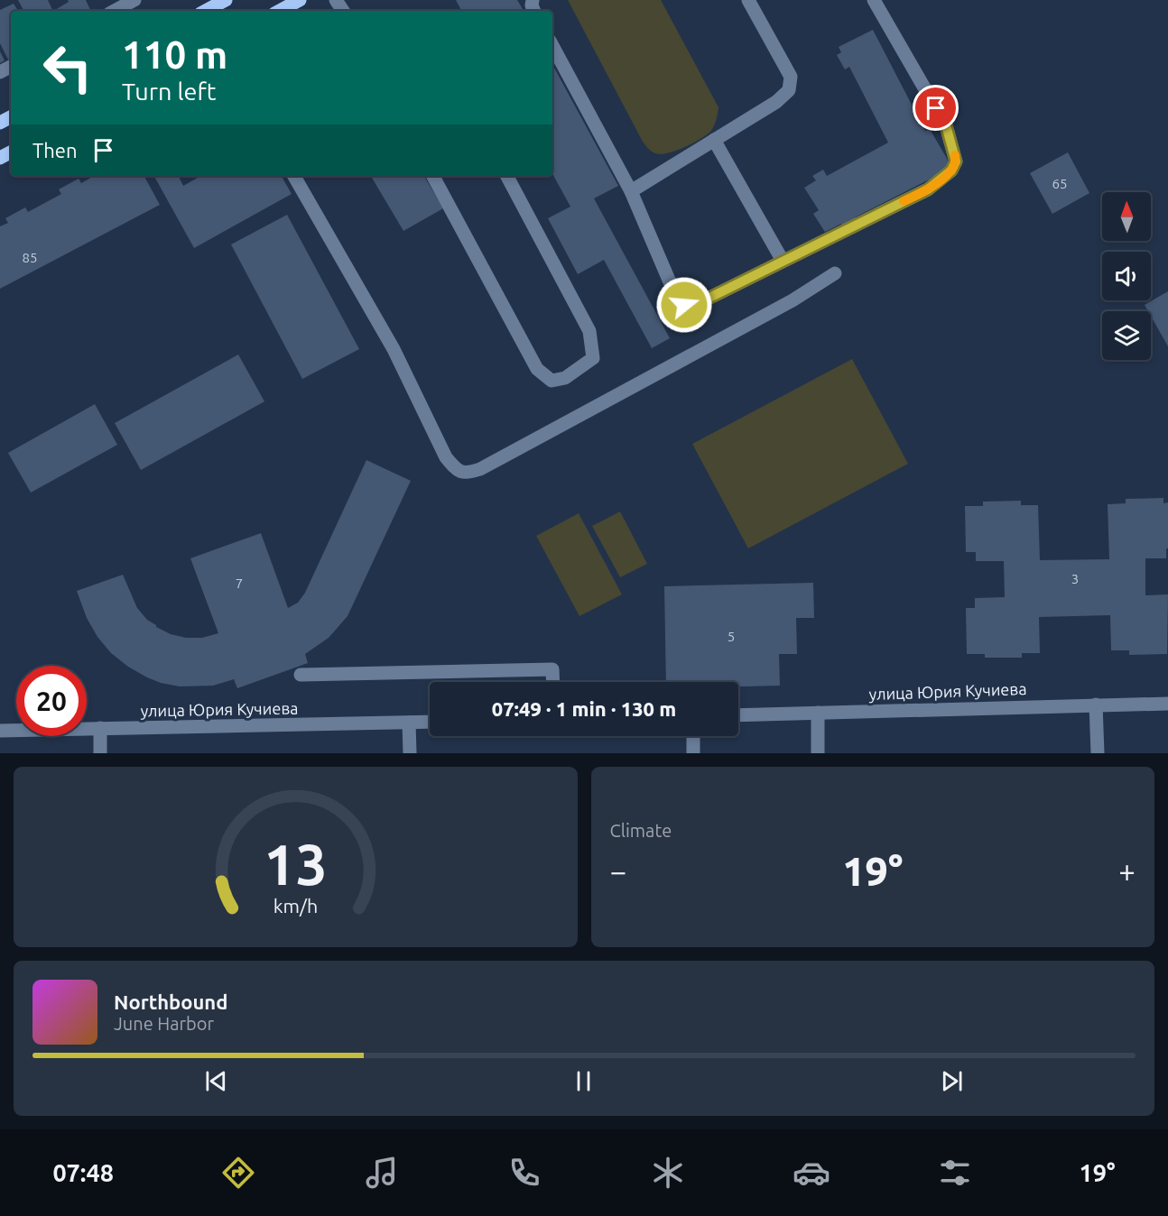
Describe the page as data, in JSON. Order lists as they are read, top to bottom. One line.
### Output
{"streets":{"street":["улица Юрия Кучиева"]},"house_numbers":["65","85","3","7","5"],"north":"top","page":{"turn":["110 m","Turn left"],"then":"Then","limit":"20","trip":"07:49 · 1 min · 130 m","tile":"Climate","heat":["−","19°","+"],"song":["Northbound","June Harbor"],"tabs":["07:48","19°"],"gauge":["13","km/h"]}}
